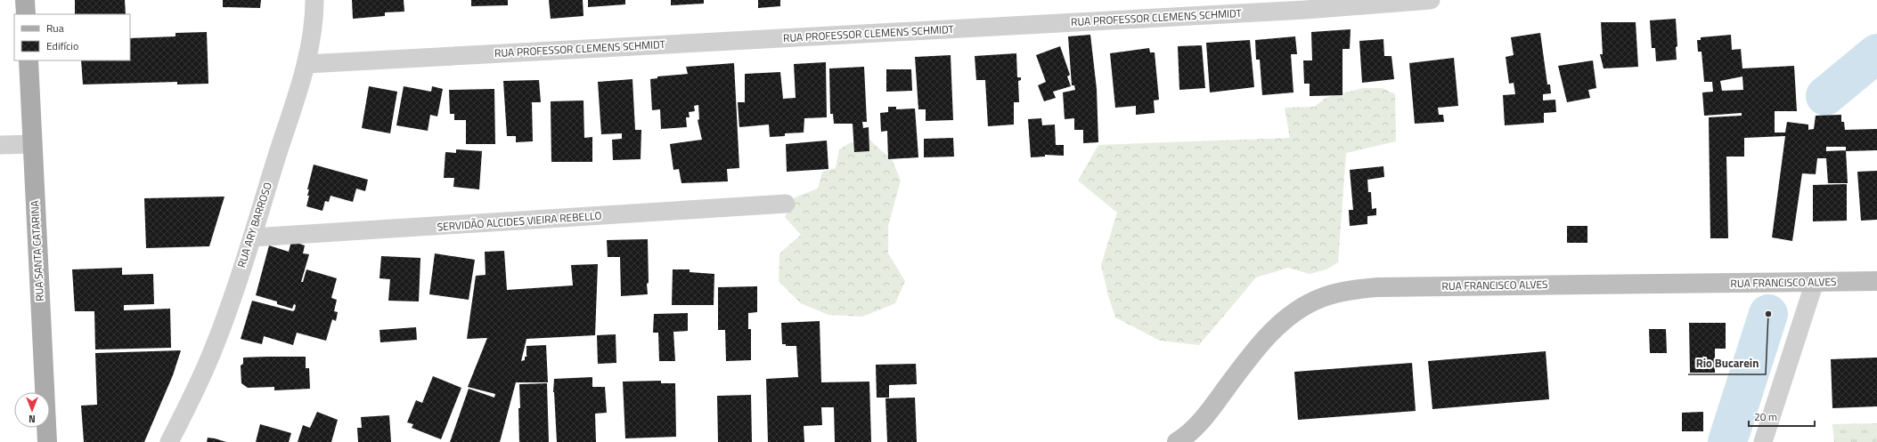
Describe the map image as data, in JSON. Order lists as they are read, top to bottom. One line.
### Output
{"streets":{"main road":["RUA SANTA CATARINA","RUA FRANCISCO ALVES"],"street":["RUA PROFESSOR CLEMENS SCHMIDT","SERVIDÃO ALCIDES VIEIRA REBELLO","RUA ARY BARROSO"]},"crossings":[["RUA PROFESSOR CLEMENS SCHMIDT","RUA ARY BARROSO"],["SERVIDÃO ALCIDES VIEIRA REBELLO","RUA ARY BARROSO"]],"places":["Rio Bucarein"],"legend":["Rua","Edifício"],"scale_bar":"20 m","north":"bottom"}
